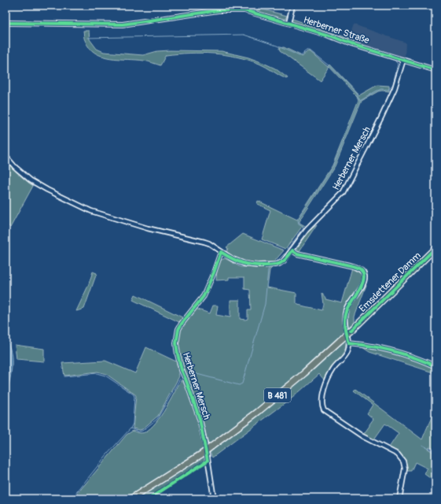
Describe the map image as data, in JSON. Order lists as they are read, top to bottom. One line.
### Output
{"streets":{"main road":["Emsdettener Damm","B 481"],"street":["Herberner Straße","Herberner Mersch"]},"crossings":[["Herberner Straße","Herberner Mersch"]]}
